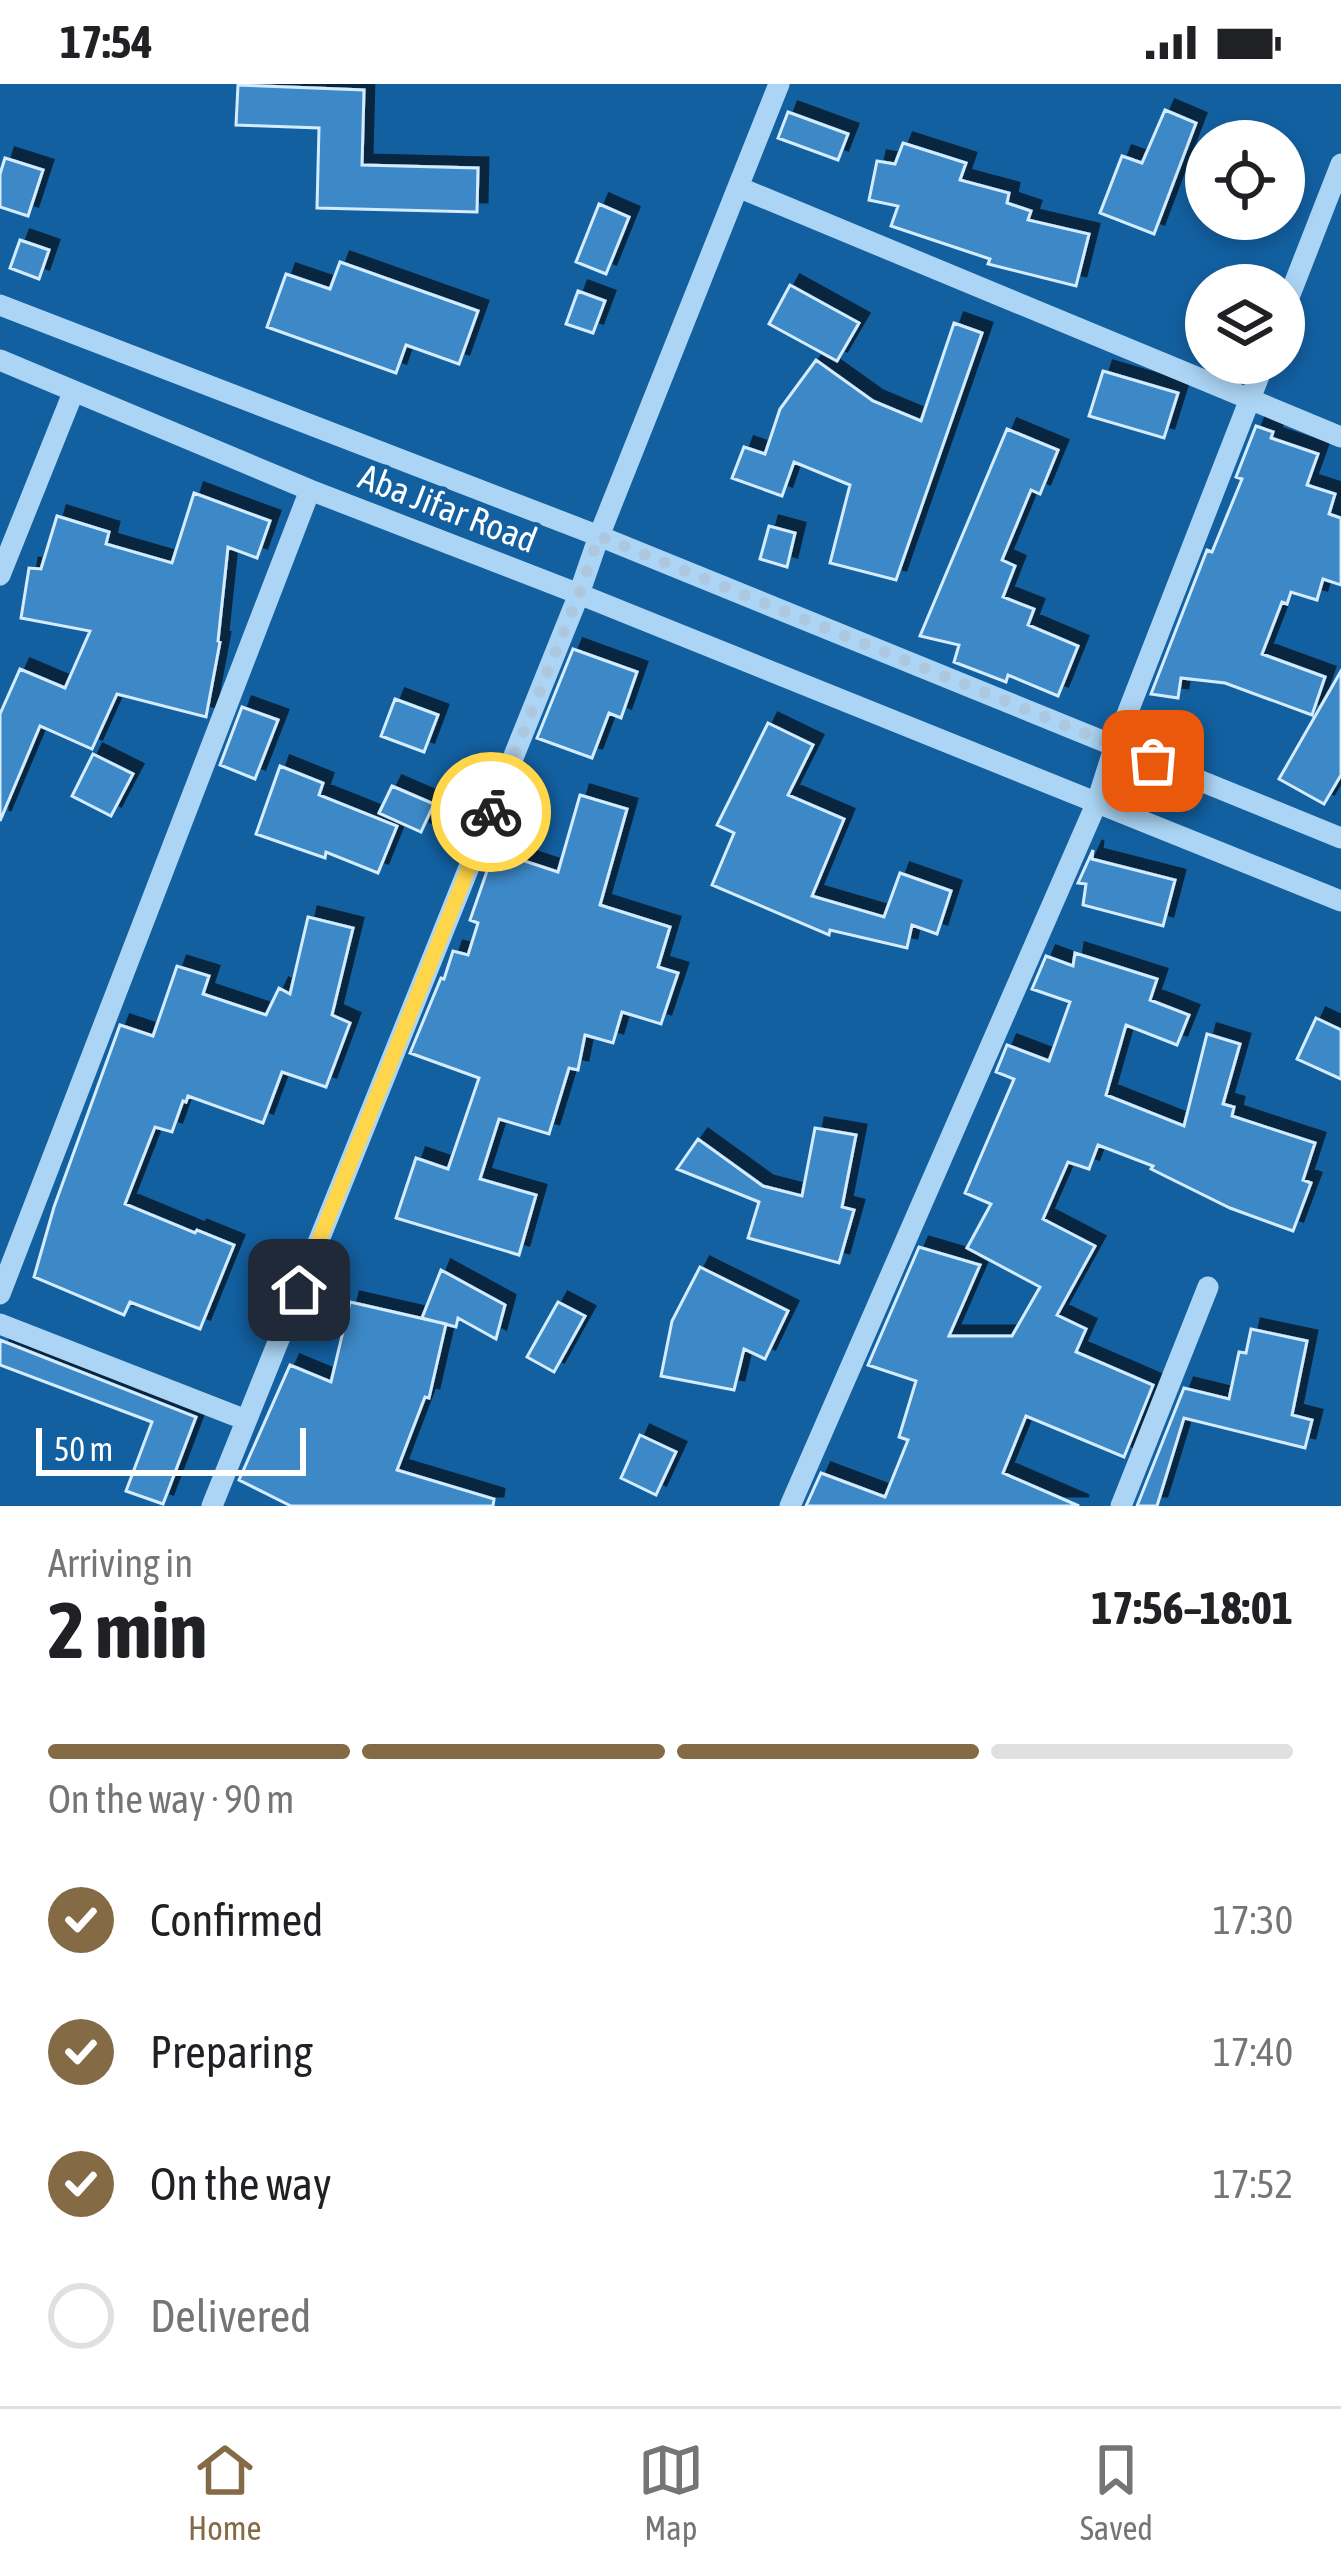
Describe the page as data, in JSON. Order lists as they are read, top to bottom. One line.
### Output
{"streets":{"street":["Aba Jifar Road"]},"scale_bar":"50 m","page":{"status":"17:54","scale":"50 m","heading":["2 min","Arriving in","17:56–18:01"],"bar":"On the way · 90 m","list":[["Confirmed","17:30"],["Preparing","17:40"],["On the way","17:52"],"Delivered"],"tabs":["Home","Map","Saved"]}}
